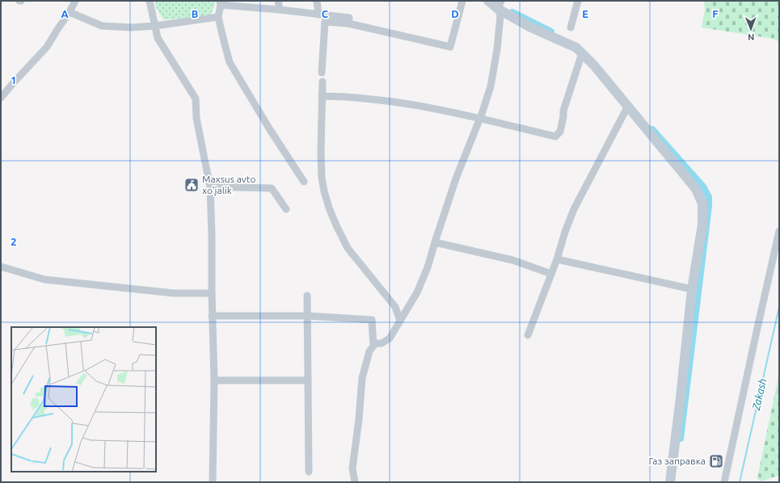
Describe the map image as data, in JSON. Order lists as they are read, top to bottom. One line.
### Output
{"water":["Zakash"],"places":{"public building":["Maxsus avto xo'jalik"],"fuel station":["Газ заправка"]},"north":"bottom","grid":{"columns":["A","B","C","D","E","F"],"rows":["1","2"]}}
